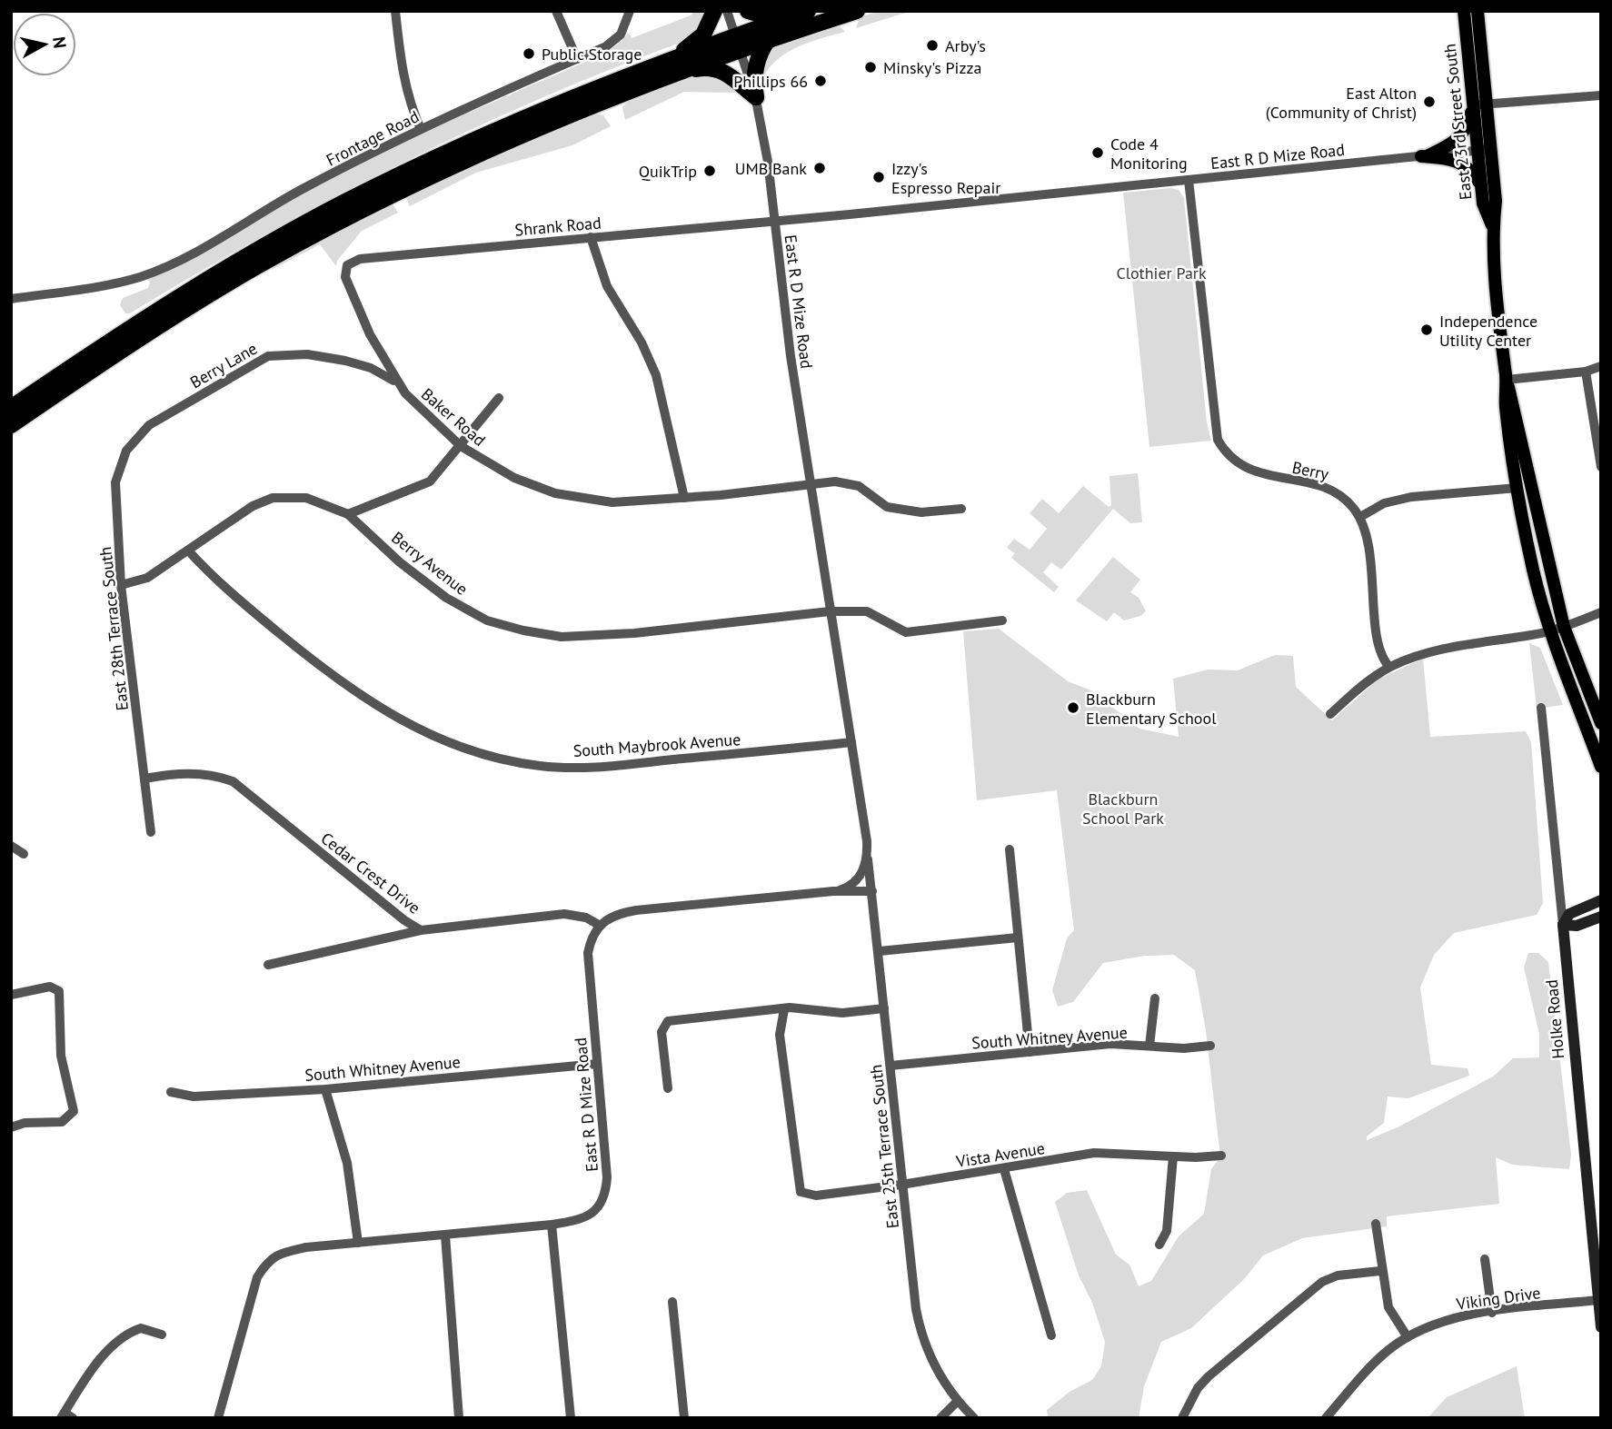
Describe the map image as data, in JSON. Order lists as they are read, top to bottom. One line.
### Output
{"streets":{"main road":["East 23rd Street South"],"street":["Frontage Road","East R D Mize Road","Shrank Road","Berry Lane","Baker Road","Berry","Berry Avenue","East 28th Terrace South","South Maybrook Avenue","Cedar Crest Drive","Holke Road","South Whitney Avenue","East 25th Terrace South","Vista Avenue","Viking Drive"]},"crossings":[["East 23rd Street South","East R D Mize Road"],["East R D Mize Road","Shrank Road"],["East R D Mize Road","Baker Road"],["East R D Mize Road","Berry"],["East R D Mize Road","Berry Avenue"],["East R D Mize Road","South Maybrook Avenue"],["East R D Mize Road","Cedar Crest Drive"],["East R D Mize Road","South Whitney Avenue"],["East R D Mize Road","East 25th Terrace South"],["Shrank Road","Baker Road"],["Berry Lane","Baker Road"],["Berry Lane","East 28th Terrace South"],["Berry Avenue","East 28th Terrace South"],["Berry Avenue","South Maybrook Avenue"],["East 28th Terrace South","Cedar Crest Drive"],["Holke Road","Viking Drive"],["South Whitney Avenue","East 25th Terrace South"],["East 25th Terrace South","Vista Avenue"]],"parks":["Clothier Park","Blackburn School Park"],"places":["Arby's","Public Storage","Minsky's Pizza","Phillips 66","East Alton (Community of Christ)","Code 4 Monitoring","UMB Bank","QuikTrip","Izzy's Espresso Repair","Independence Utility Center","Blackburn Elementary School"],"north":"right"}
